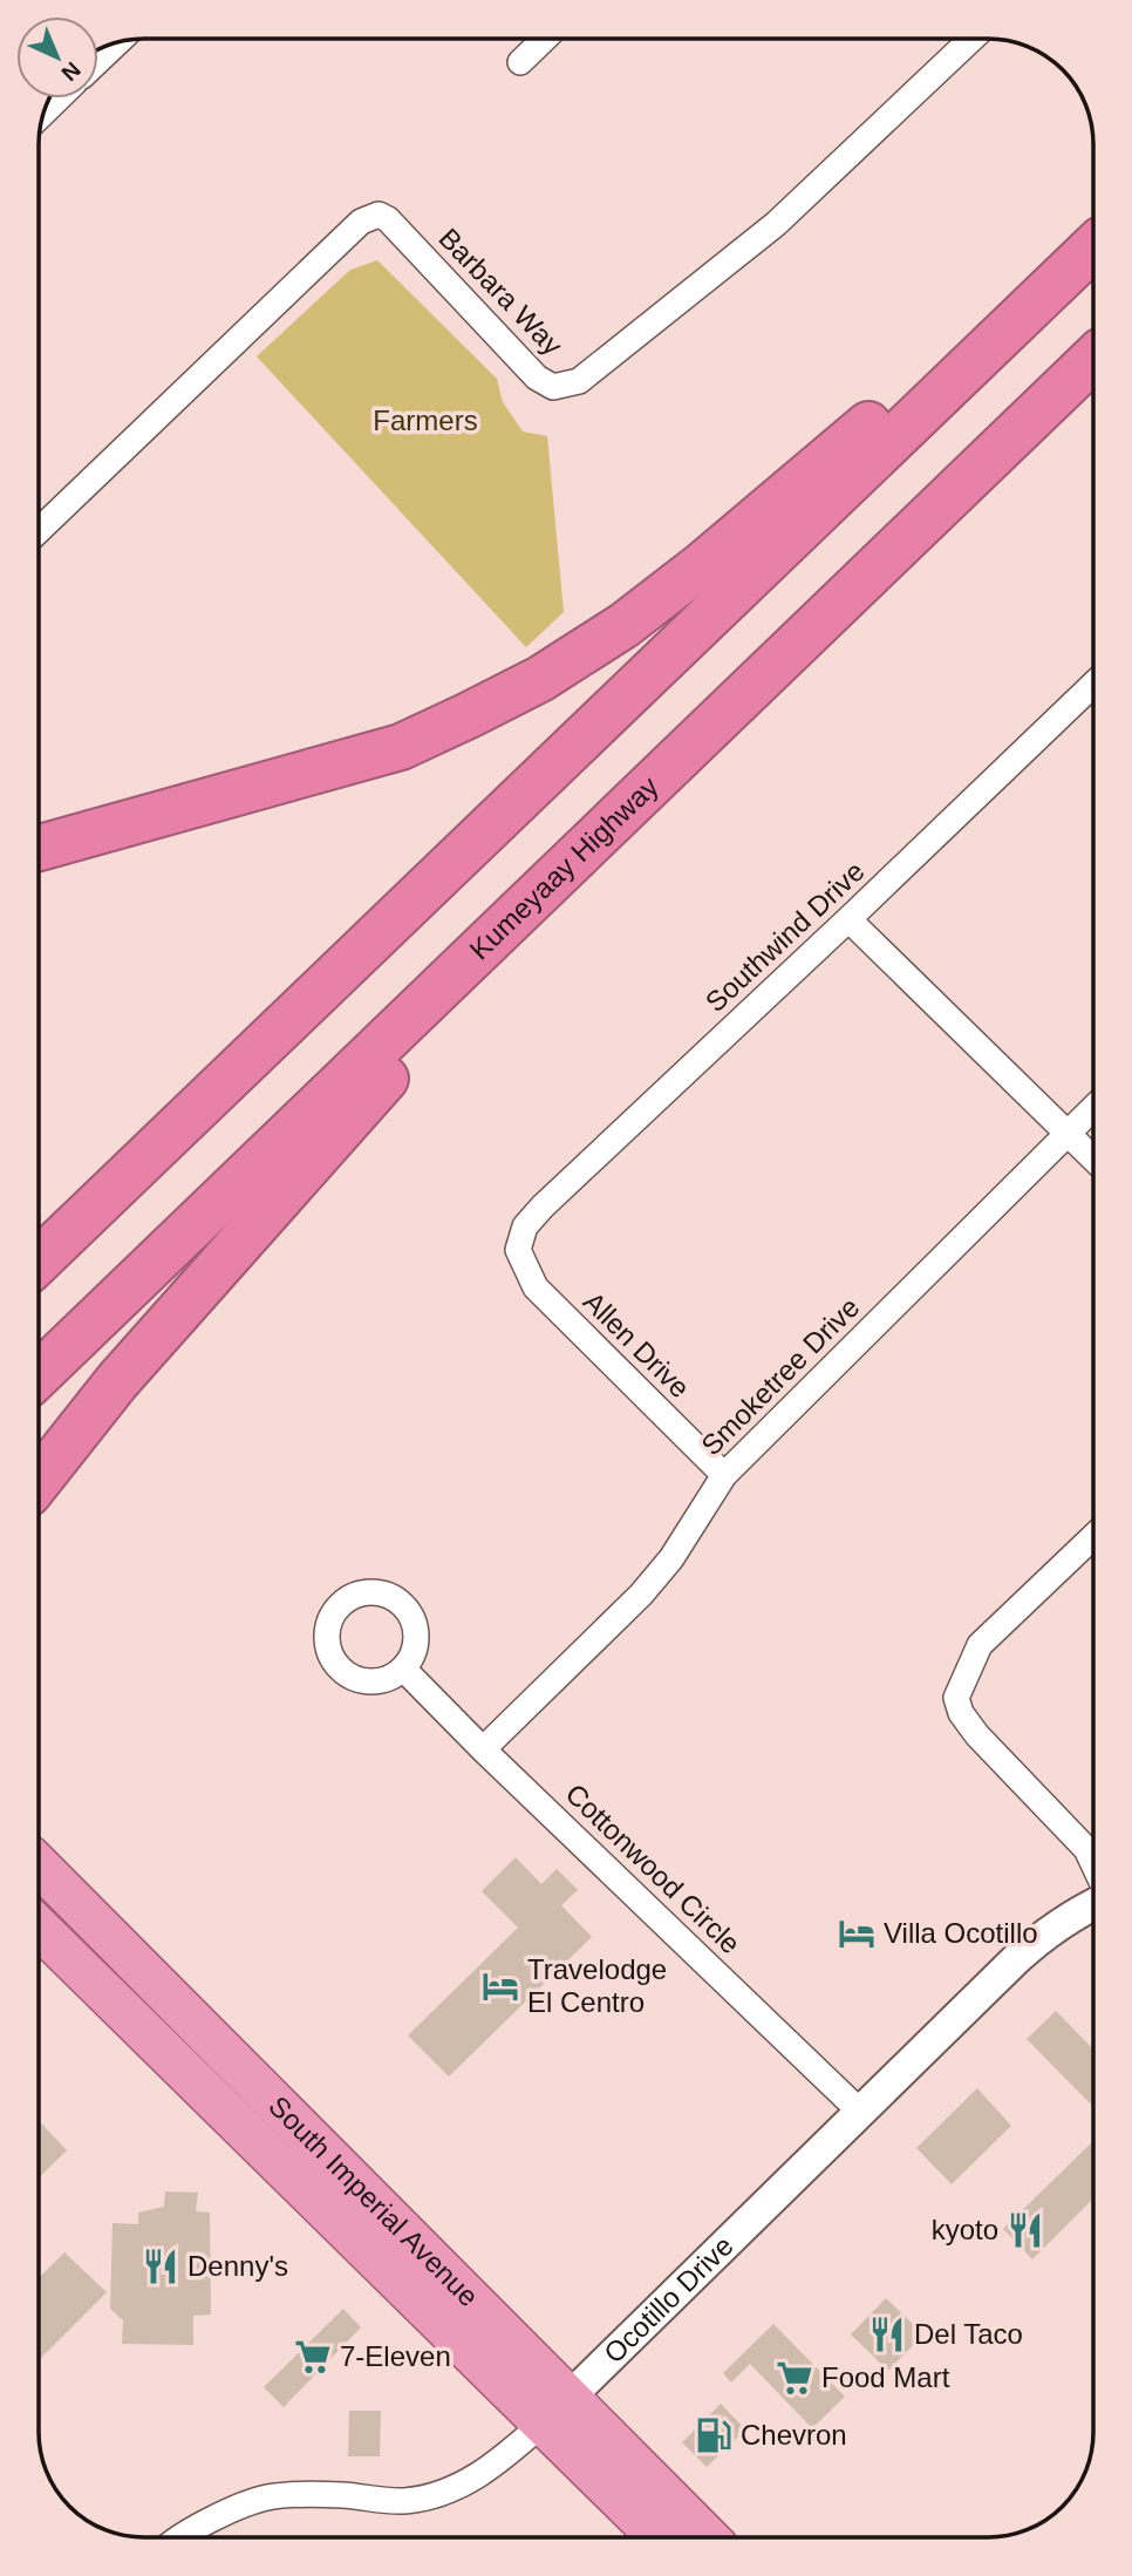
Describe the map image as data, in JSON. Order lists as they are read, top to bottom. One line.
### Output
{"streets":{"highway":["Kumeyaay Highway","South Imperial Avenue"],"street":["Barbara Way","Southwind Drive","Allen Drive","Smoketree Drive","Cottonwood Circle","Ocotillo Drive"]},"crossings":[["Southwind Drive","Allen Drive"],["Allen Drive","Smoketree Drive"],["Smoketree Drive","Cottonwood Circle"],["Cottonwood Circle","Ocotillo Drive"],["South Imperial Avenue","Ocotillo Drive"]],"parks":["Farmers"],"places":{"hotel":["Villa Ocotillo","Travelodge El Centro"],"restaurant":["kyoto","Denny's","Del Taco"],"supermarket":["7-Eleven","Food Mart"],"fuel station":["Chevron"]},"north":"bottom right"}
